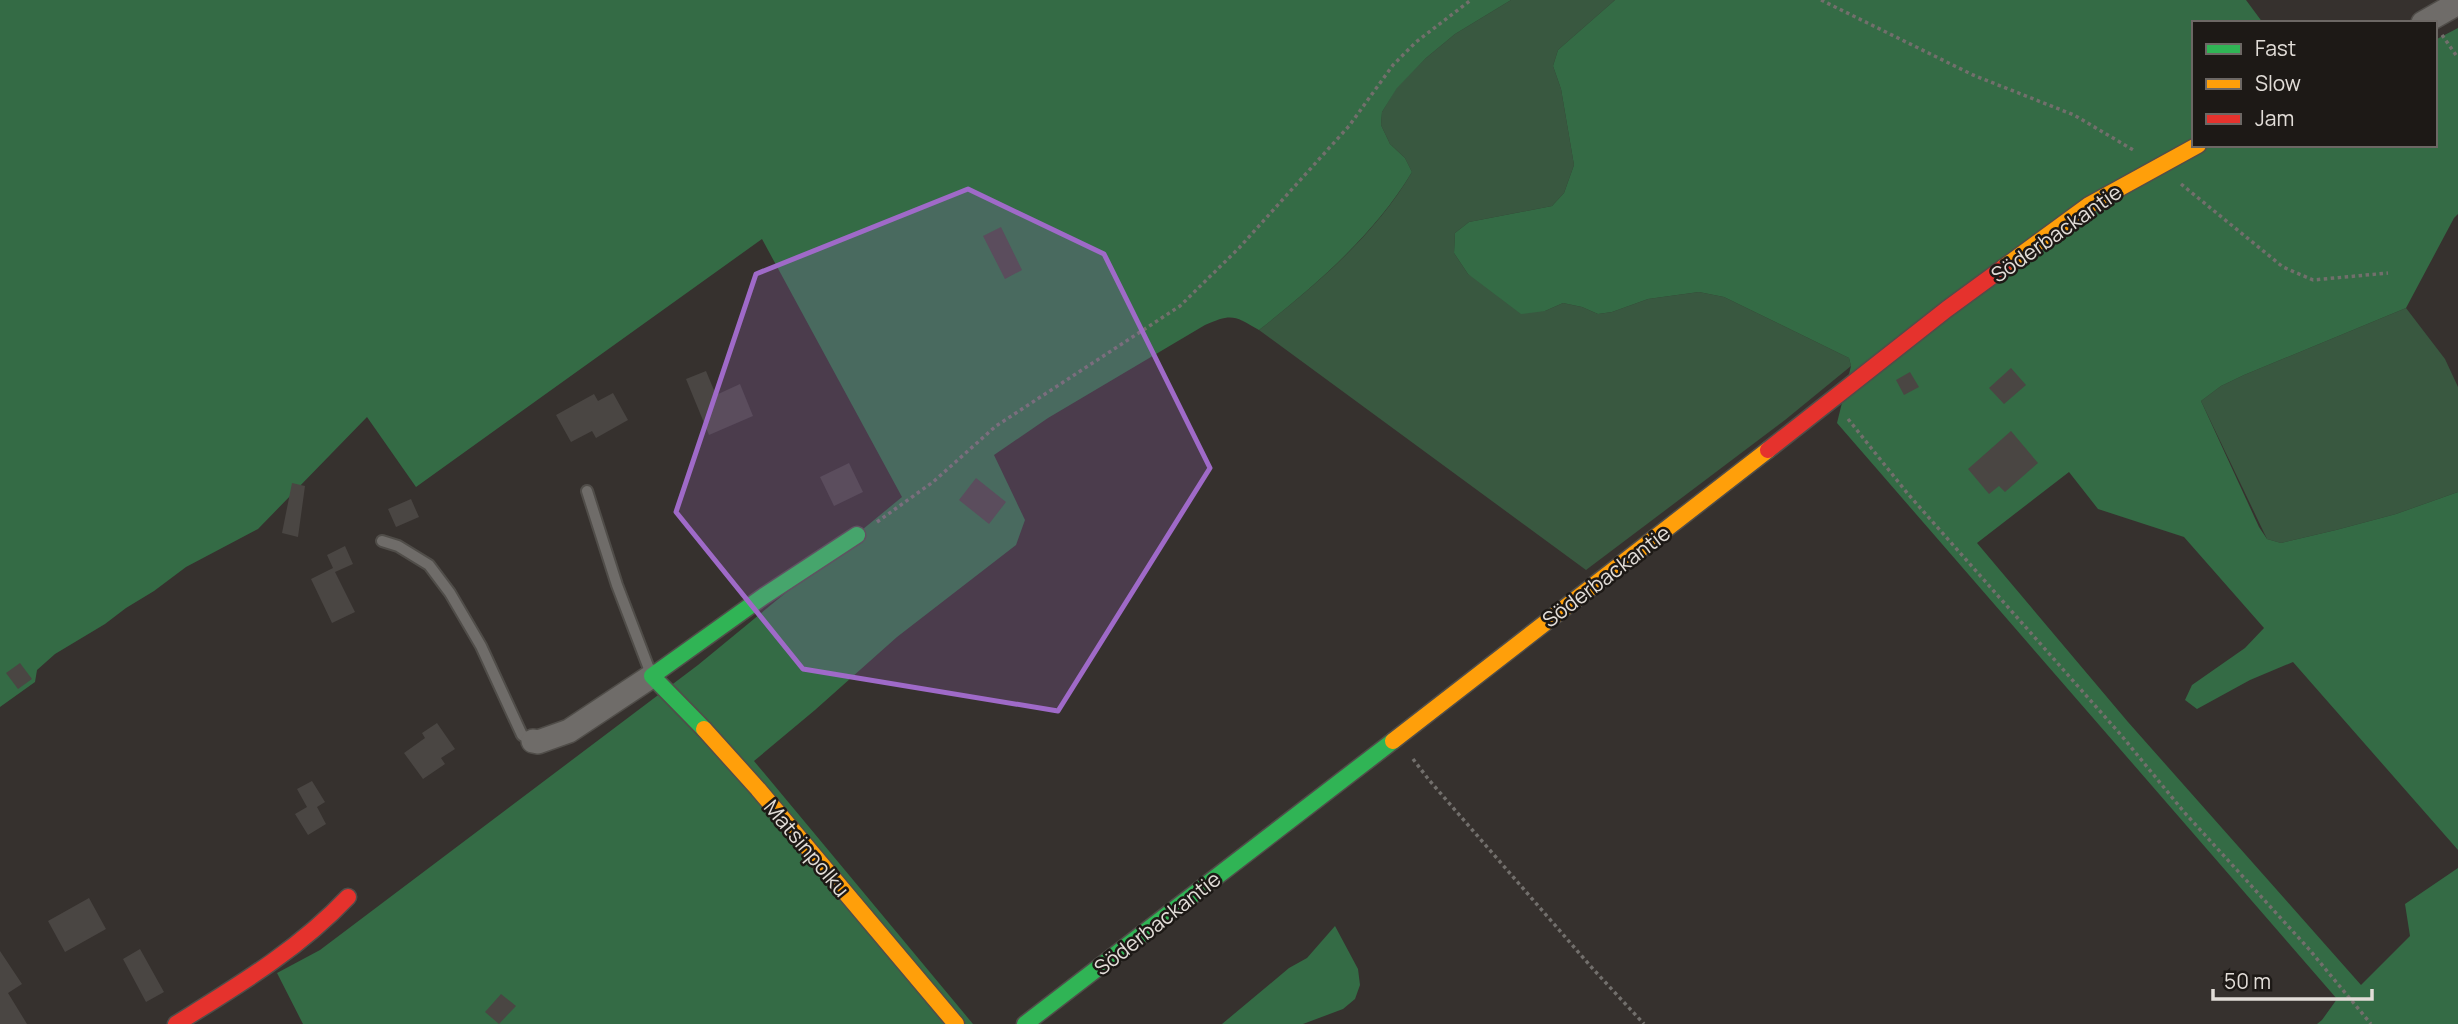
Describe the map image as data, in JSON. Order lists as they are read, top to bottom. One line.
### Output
{"streets":{"street":["Söderbackantie","Matsinpolku"]},"legend":["Fast","Slow","Jam"],"scale_bar":"50 m"}
